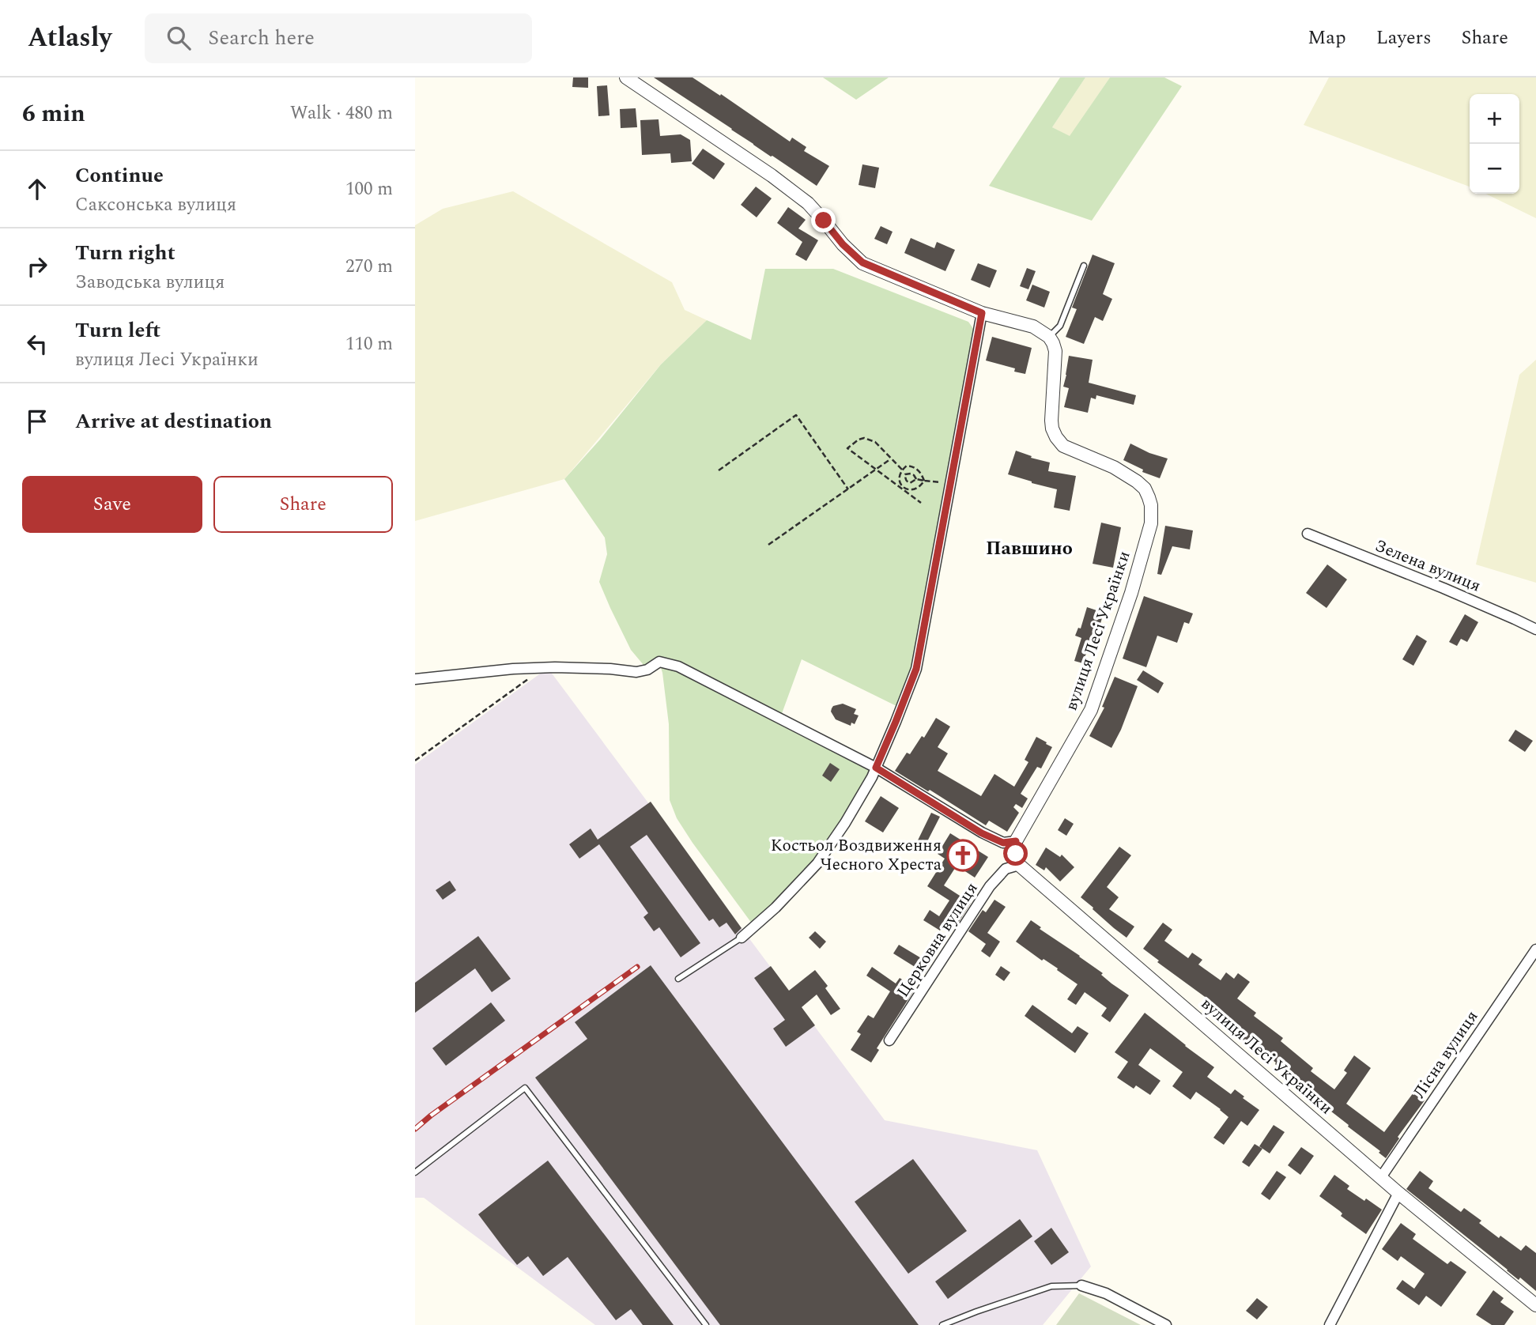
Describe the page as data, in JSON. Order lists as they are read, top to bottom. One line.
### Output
{"streets":{"street":["Зелена вулиця","вулиця Лесі Українки","Церковна вулиця","Лісна вулиця"]},"crossings":[["вулиця Лесі Українки","Церковна вулиця"],["вулиця Лесі Українки","Лісна вулиця"]],"districts":["Павшино"],"places":{"church":["Костьол Воздвиження Чесного Хреста"]},"page":{"header":"Atlasly","search":"Search here","nav":["Map","Layers","Share"],"heading":["6 min","Walk · 480 m"],"map_buttons":["+","−"],"list":[["Continue","Саксонська вулиця","100 m"],["Turn right","Заводська вулиця","270 m"],["Turn left","вулиця Лесі Українки","110 m"],"Arrive at destination"],"buttons":["Save","Share"]}}
